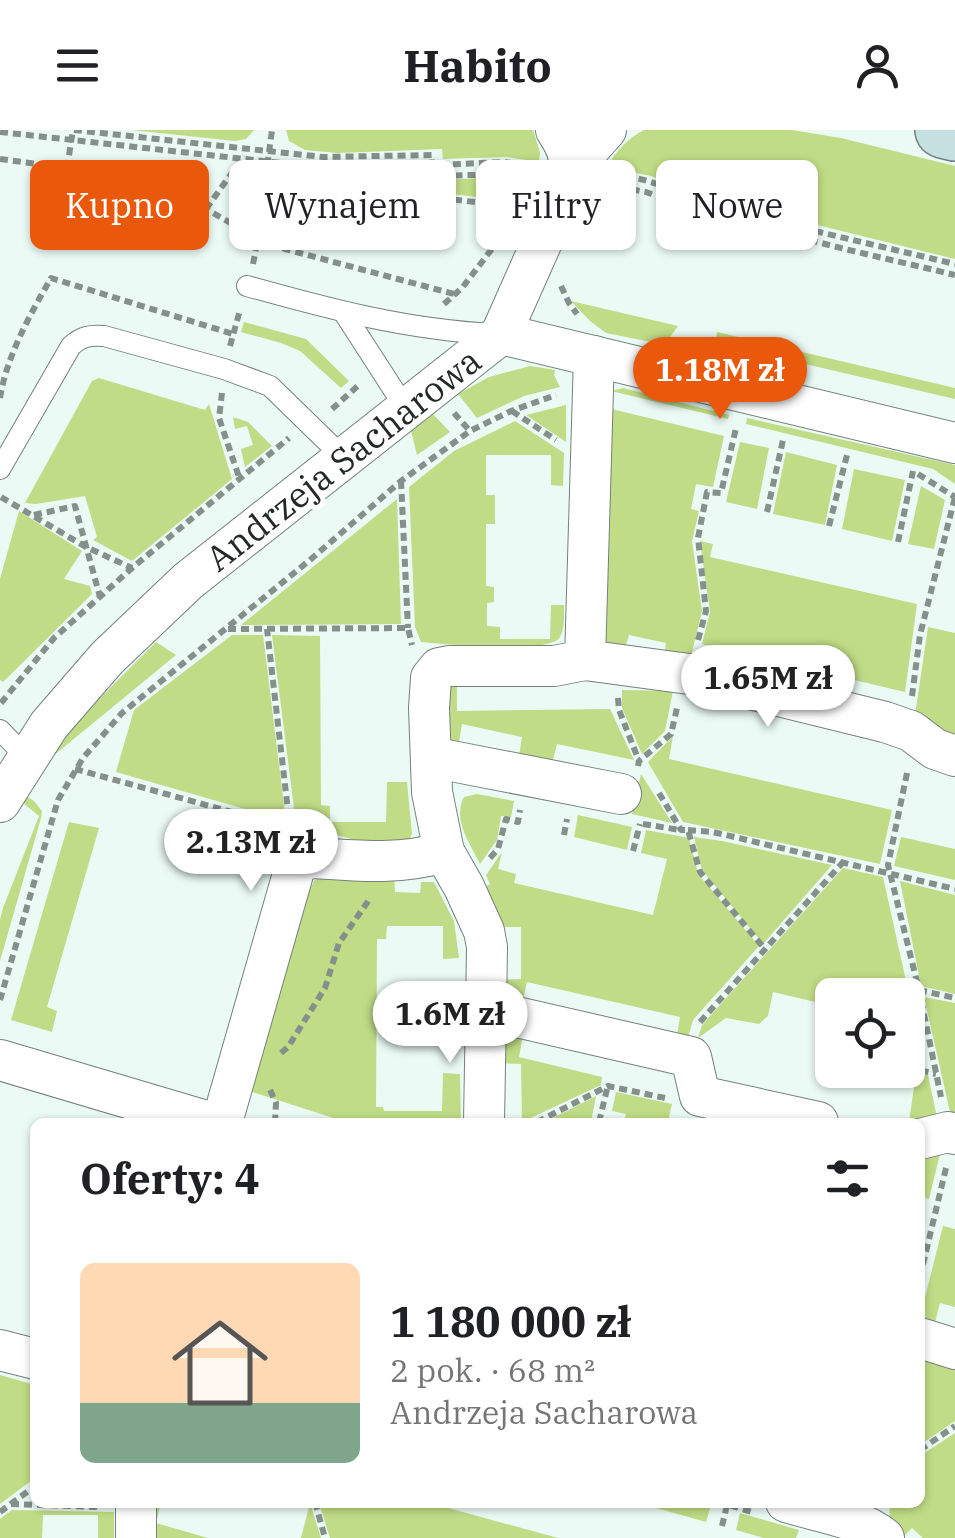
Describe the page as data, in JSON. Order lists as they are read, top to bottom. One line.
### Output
{"streets":{"street":["Andrzeja Sacharowa"]},"page":{"header":"Habito","chip":["Kupno","Wynajem","Filtry","Nowe"],"price":["1.18M zł","1.65M zł","2.13M zł","1.6M zł"],"heading":"Oferty: 4","list":[{"name":"1 180 000 zł","note":"2 pok. · 68 m² · Andrzeja Sacharowa"}]}}
